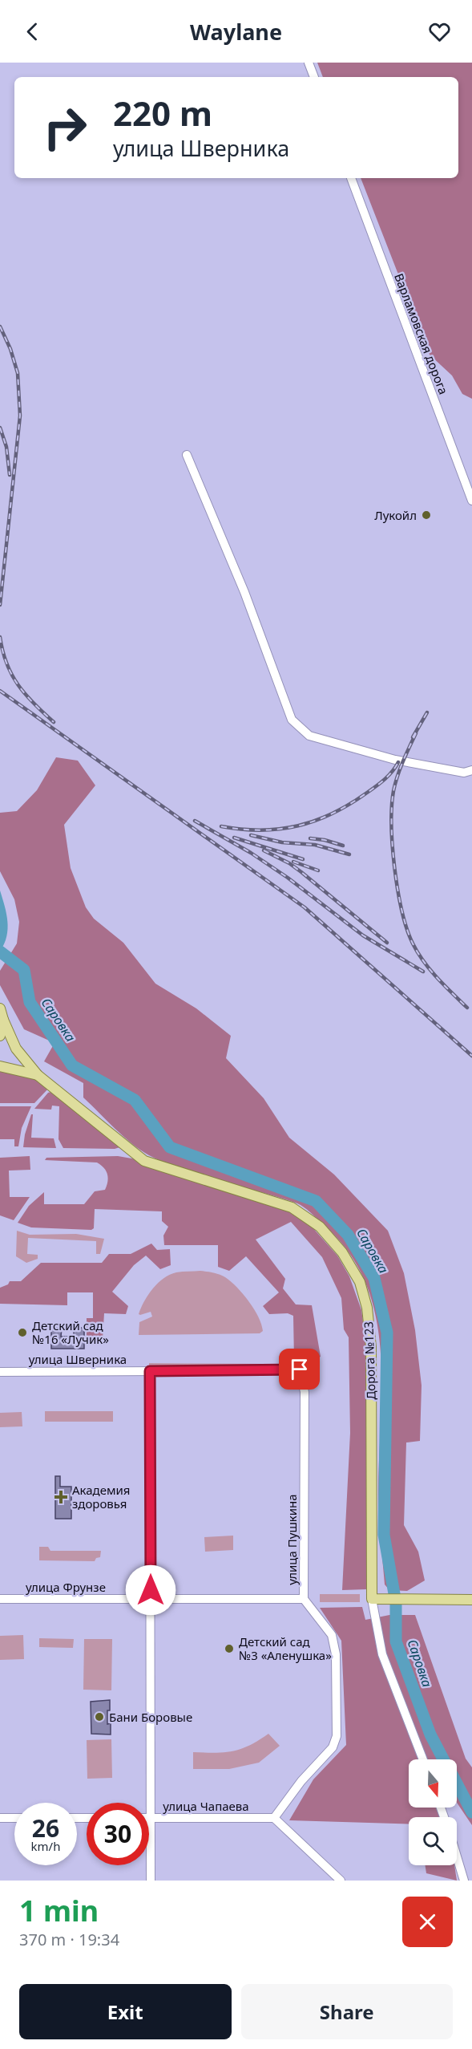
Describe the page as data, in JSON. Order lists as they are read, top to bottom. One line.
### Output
{"streets":{"main road":["Дорога №123"],"street":["Варламовская дорога","улица Шверника","улица Пушкина","улица Фрунзе","улица Чапаева"]},"crossings":[["улица Шверника","улица Пушкина"],["улица Пушкина","улица Фрунзе"],["улица Пушкина","улица Чапаева"]],"water":["Саровка"],"places":{"other":["Лукойл","Детский сад №16 «Лучик»","Детский сад №3 «Аленушка»","Бани Боровые"],"health":["Академия здоровья"]},"north":"bottom","page":{"header":"Waylane","turn":["220 m","улица Шверника"],"speed":"26 km/h","limit":"30","heading":["1 min","370 m · 19:34"],"buttons":["Exit","Share"]}}
